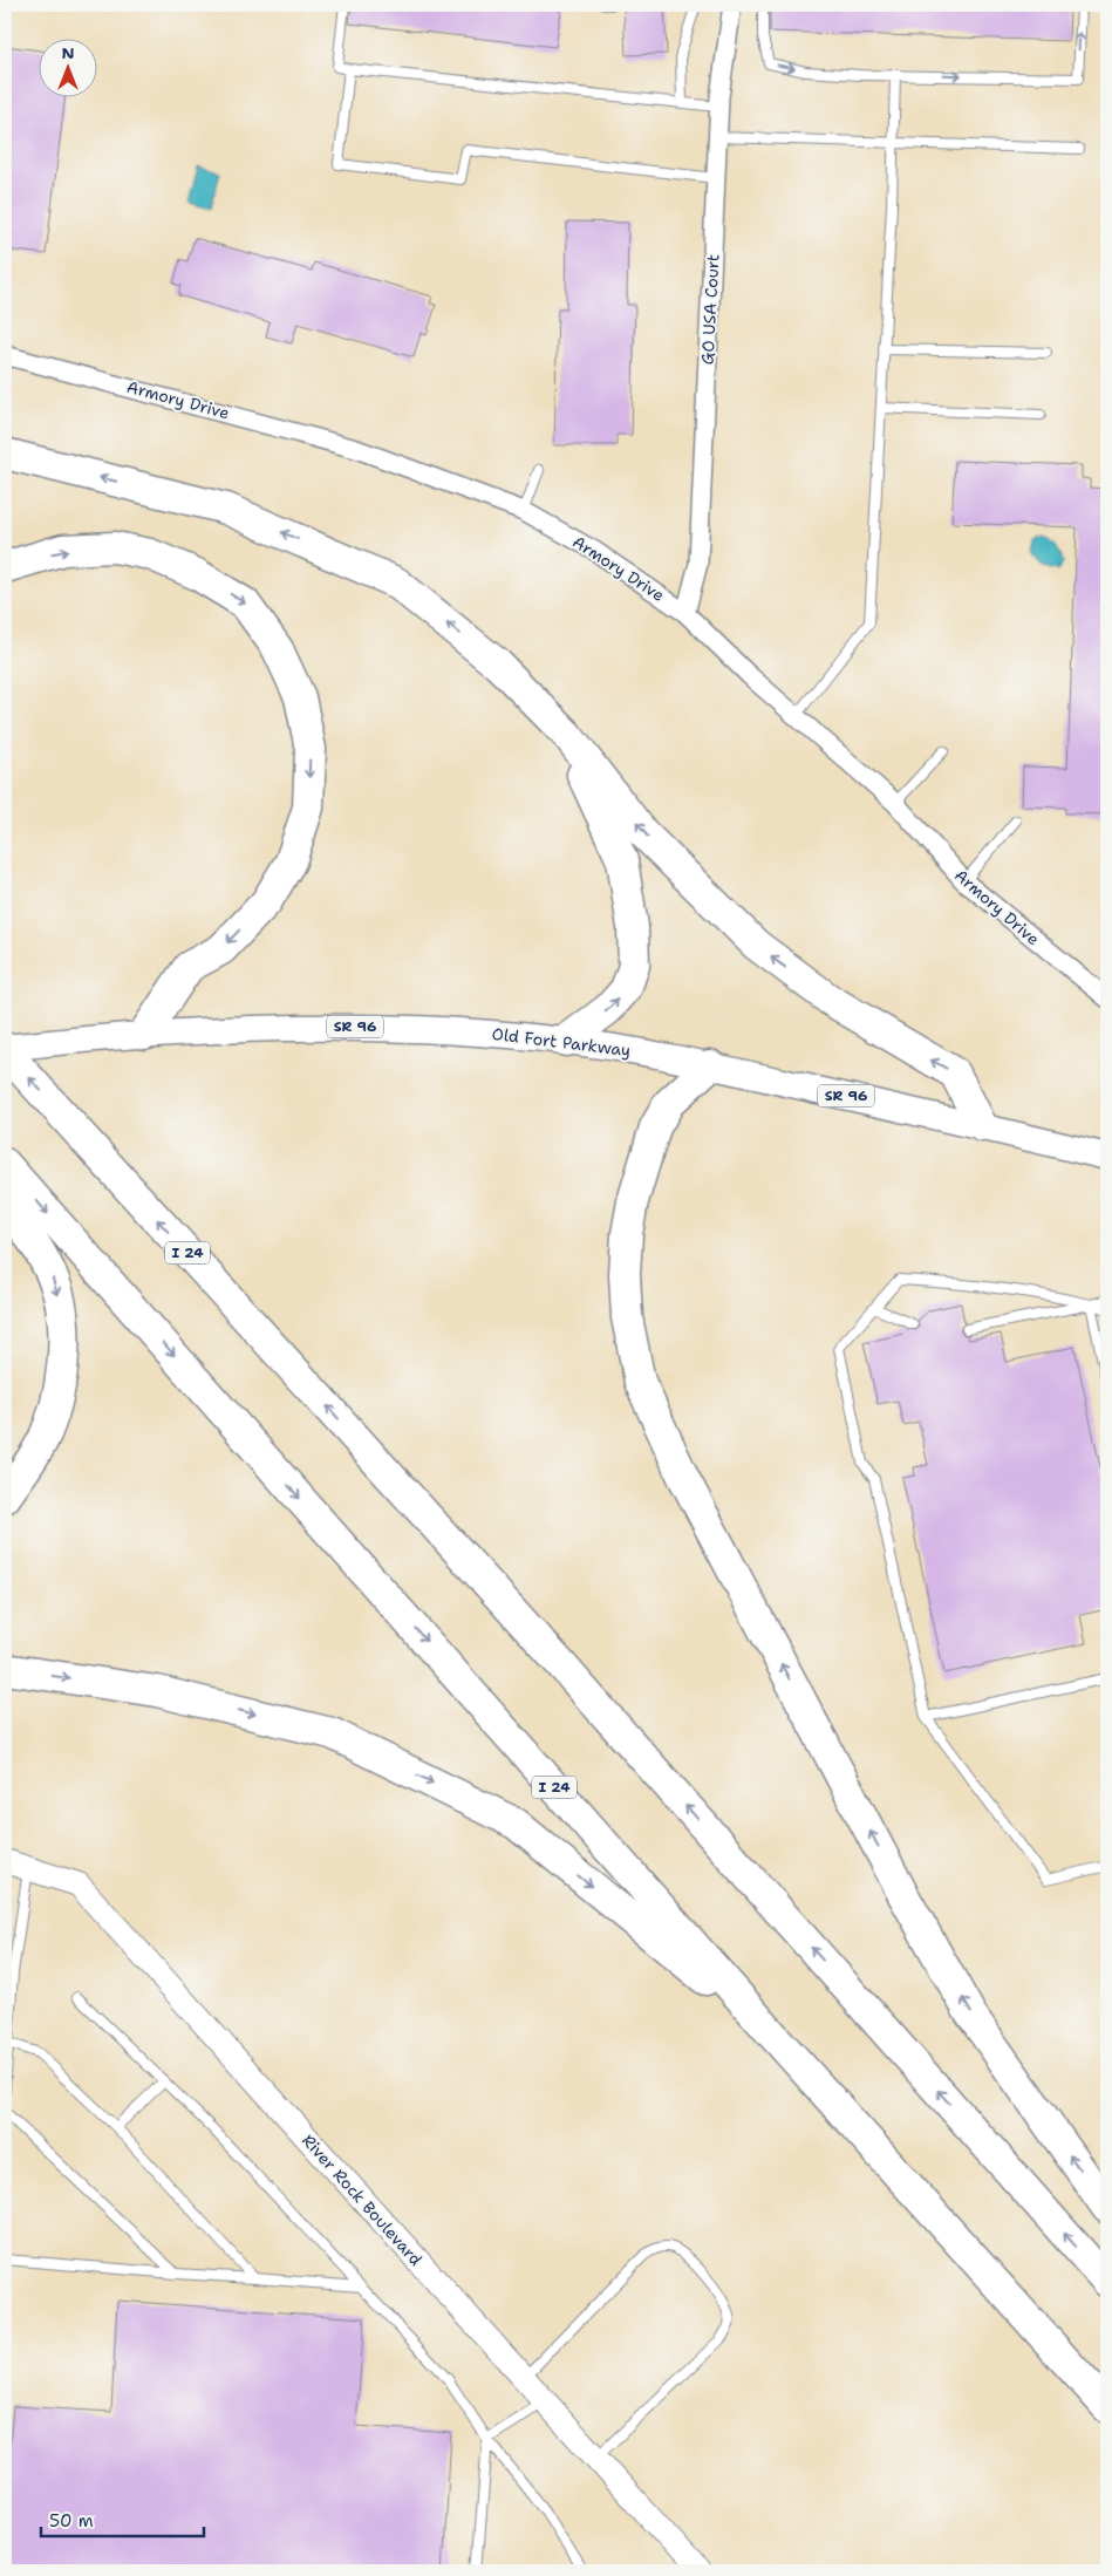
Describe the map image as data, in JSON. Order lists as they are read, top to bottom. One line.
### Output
{"streets":{"highway":["I 24"],"main road":["SR 96","Old Fort Parkway"],"street":["GO USA Court","Armory Drive","River Rock Boulevard"]},"crossings":[["GO USA Court","Armory Drive"],["Old Fort Parkway","I 24"]],"scale_bar":"50 m","north":"top"}
